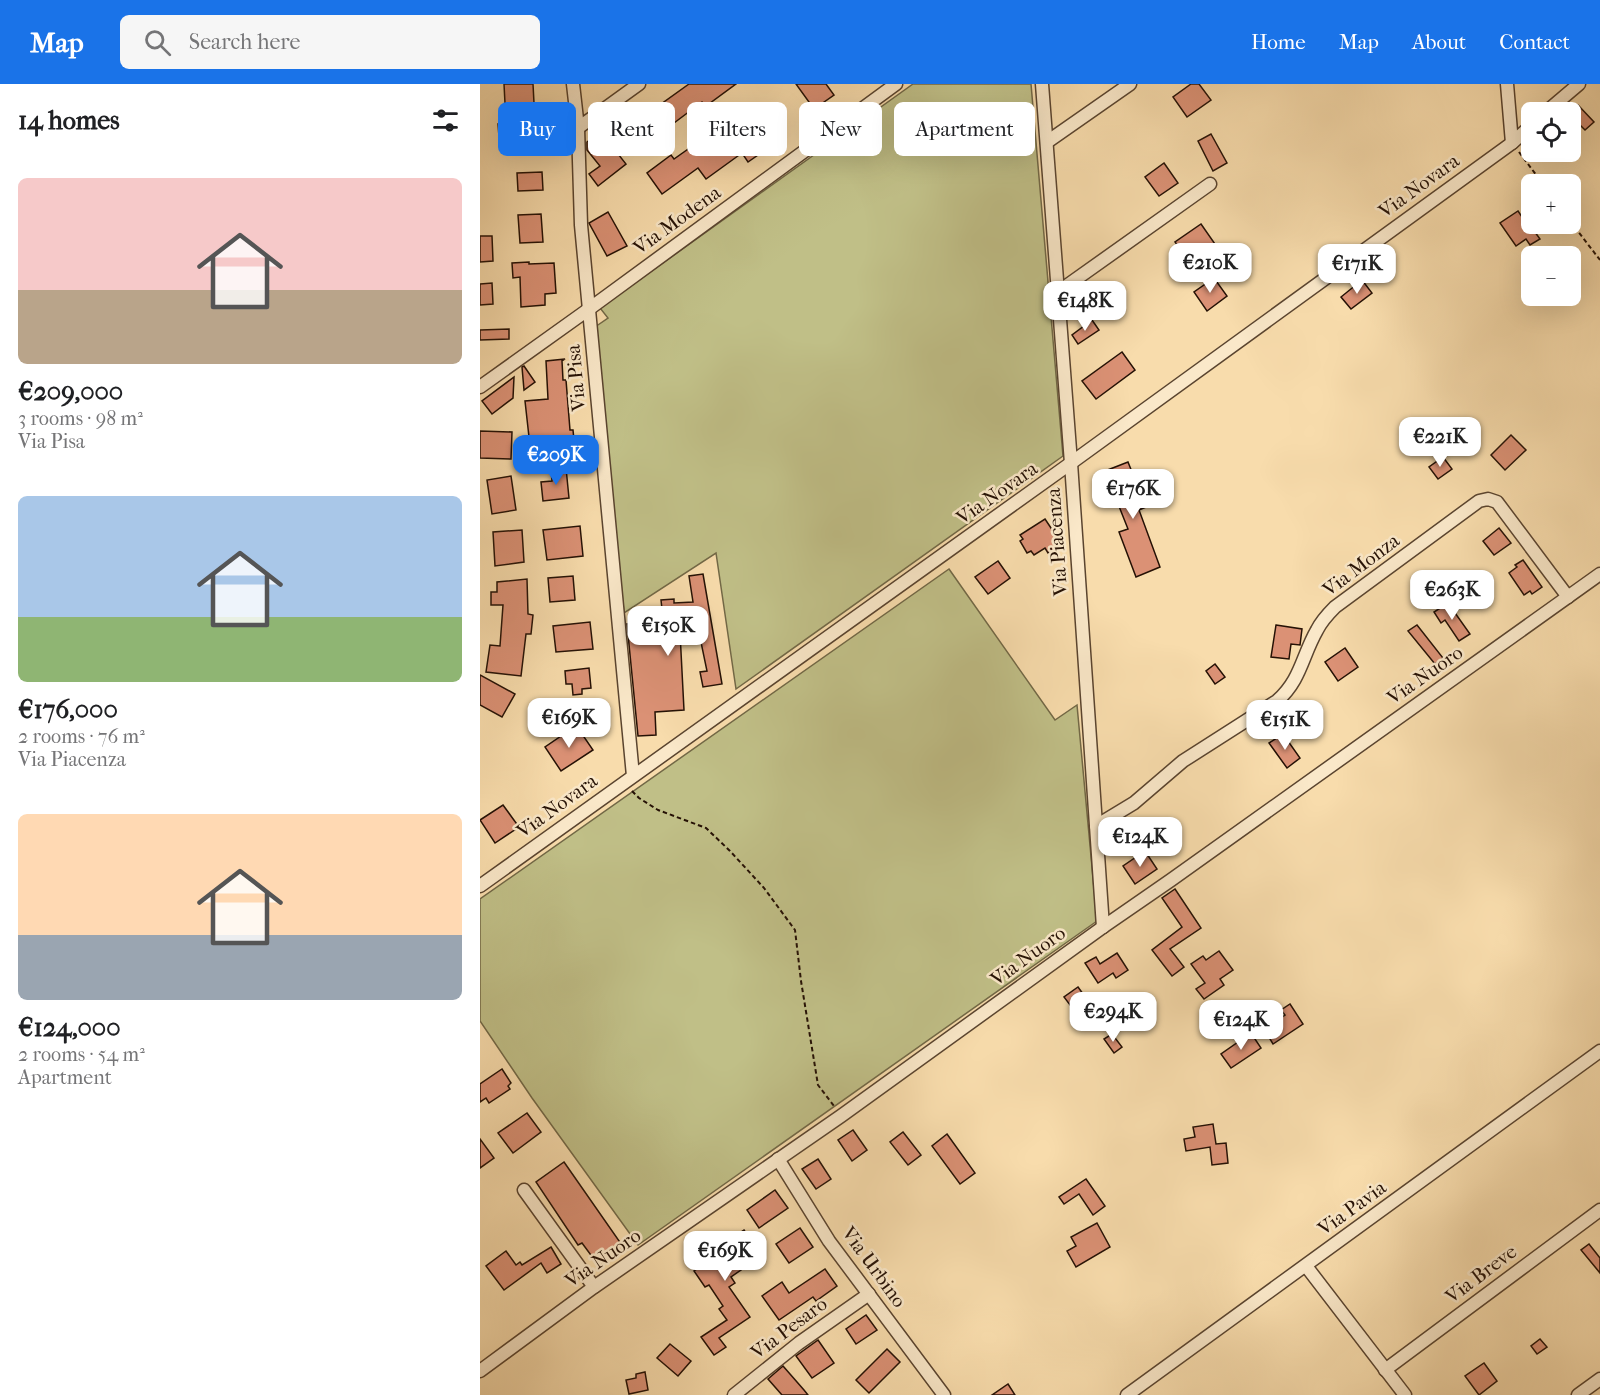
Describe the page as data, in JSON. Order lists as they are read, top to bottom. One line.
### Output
{"streets":{"street":["Via Novara","Via Modena","Via Pisa","Via Piacenza","Via Monza","Via Nuoro","Via Pavia","Via Urbino","Via Breve","Via Pesaro"]},"crossings":[["Via Novara","Via Pisa"],["Via Novara","Via Piacenza"],["Via Modena","Via Pisa"],["Via Piacenza","Via Monza"],["Via Piacenza","Via Nuoro"],["Via Monza","Via Nuoro"],["Via Nuoro","Via Urbino"],["Via Urbino","Via Pesaro"]],"page":{"header":"Map","search":"Search here","nav":["Home","Map","About","Contact"],"heading":"14 homes","map_buttons":["+","−"],"chip":["Buy","Rent","Filters","New","Apartment"],"list":[{"name":"€209,000","note":"3 rooms · 98 m² · Via Pisa"},{"name":"€176,000","note":"2 rooms · 76 m² · Via Piacenza"},{"name":"€124,000","note":"2 rooms · 54 m² · Apartment"}],"price":["€210K","€171K","€148K","€221K","€209K","€176K","€263K","€150K","€169K","€151K","€124K","€294K","€124K","€169K"]}}
